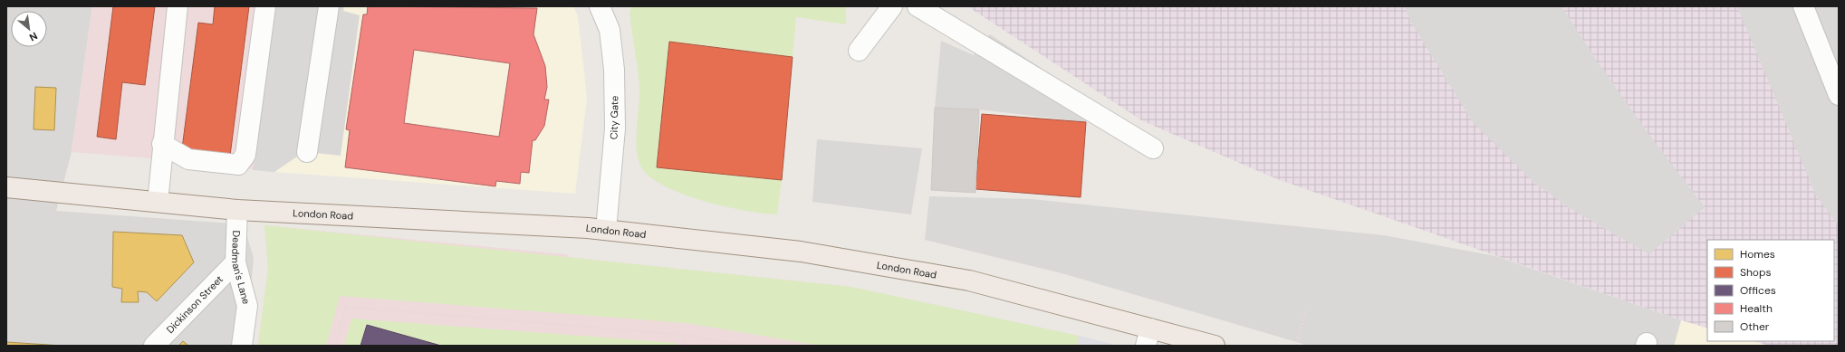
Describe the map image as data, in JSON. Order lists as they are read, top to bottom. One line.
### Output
{"streets":{"main road":["London Road"],"street":["City Gate","Deadman's Lane","Dickinson Street"]},"crossings":[["City Gate","London Road"],["London Road","Deadman's Lane"],["Deadman's Lane","Dickinson Street"]],"legend":["Homes","Shops","Offices","Health","Other"],"north":"bottom right"}
